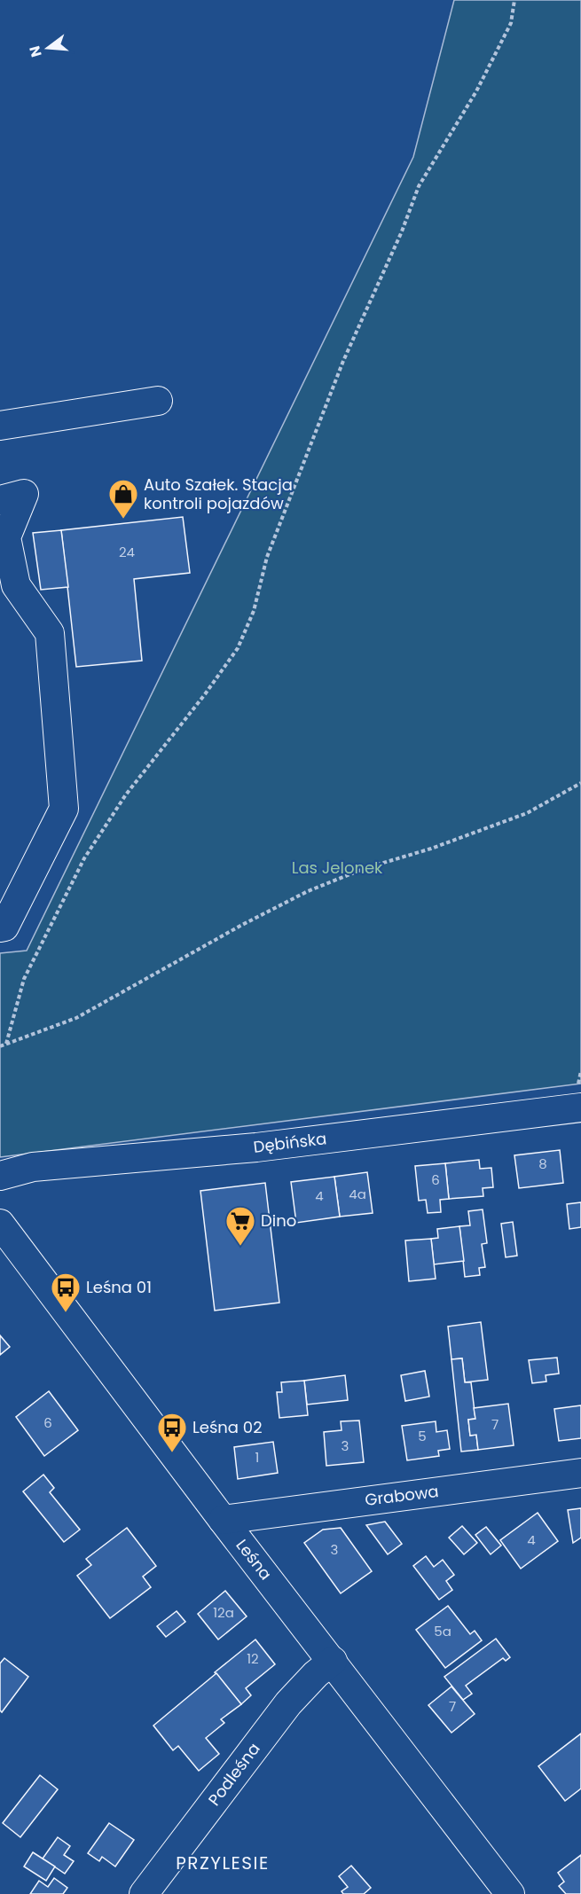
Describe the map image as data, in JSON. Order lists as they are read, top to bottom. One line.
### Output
{"streets":{"street":["Dębińska","Grabowa","Leśna","Podleśna"]},"crossings":[["Grabowa","Leśna"],["Leśna","Podleśna"]],"districts":["PRZYLESIE"],"parks":["Las Jelonek"],"places":{"shop":["Auto Szałek. Stacja kontroli pojazdów"],"supermarket":["Dino"],"bus stop":["Leśna 01","Leśna 02"]},"house_numbers":["24","8","6","4a","4","6","7","5","3","1","4","3","12a","5a","12","7"],"north":"left"}
